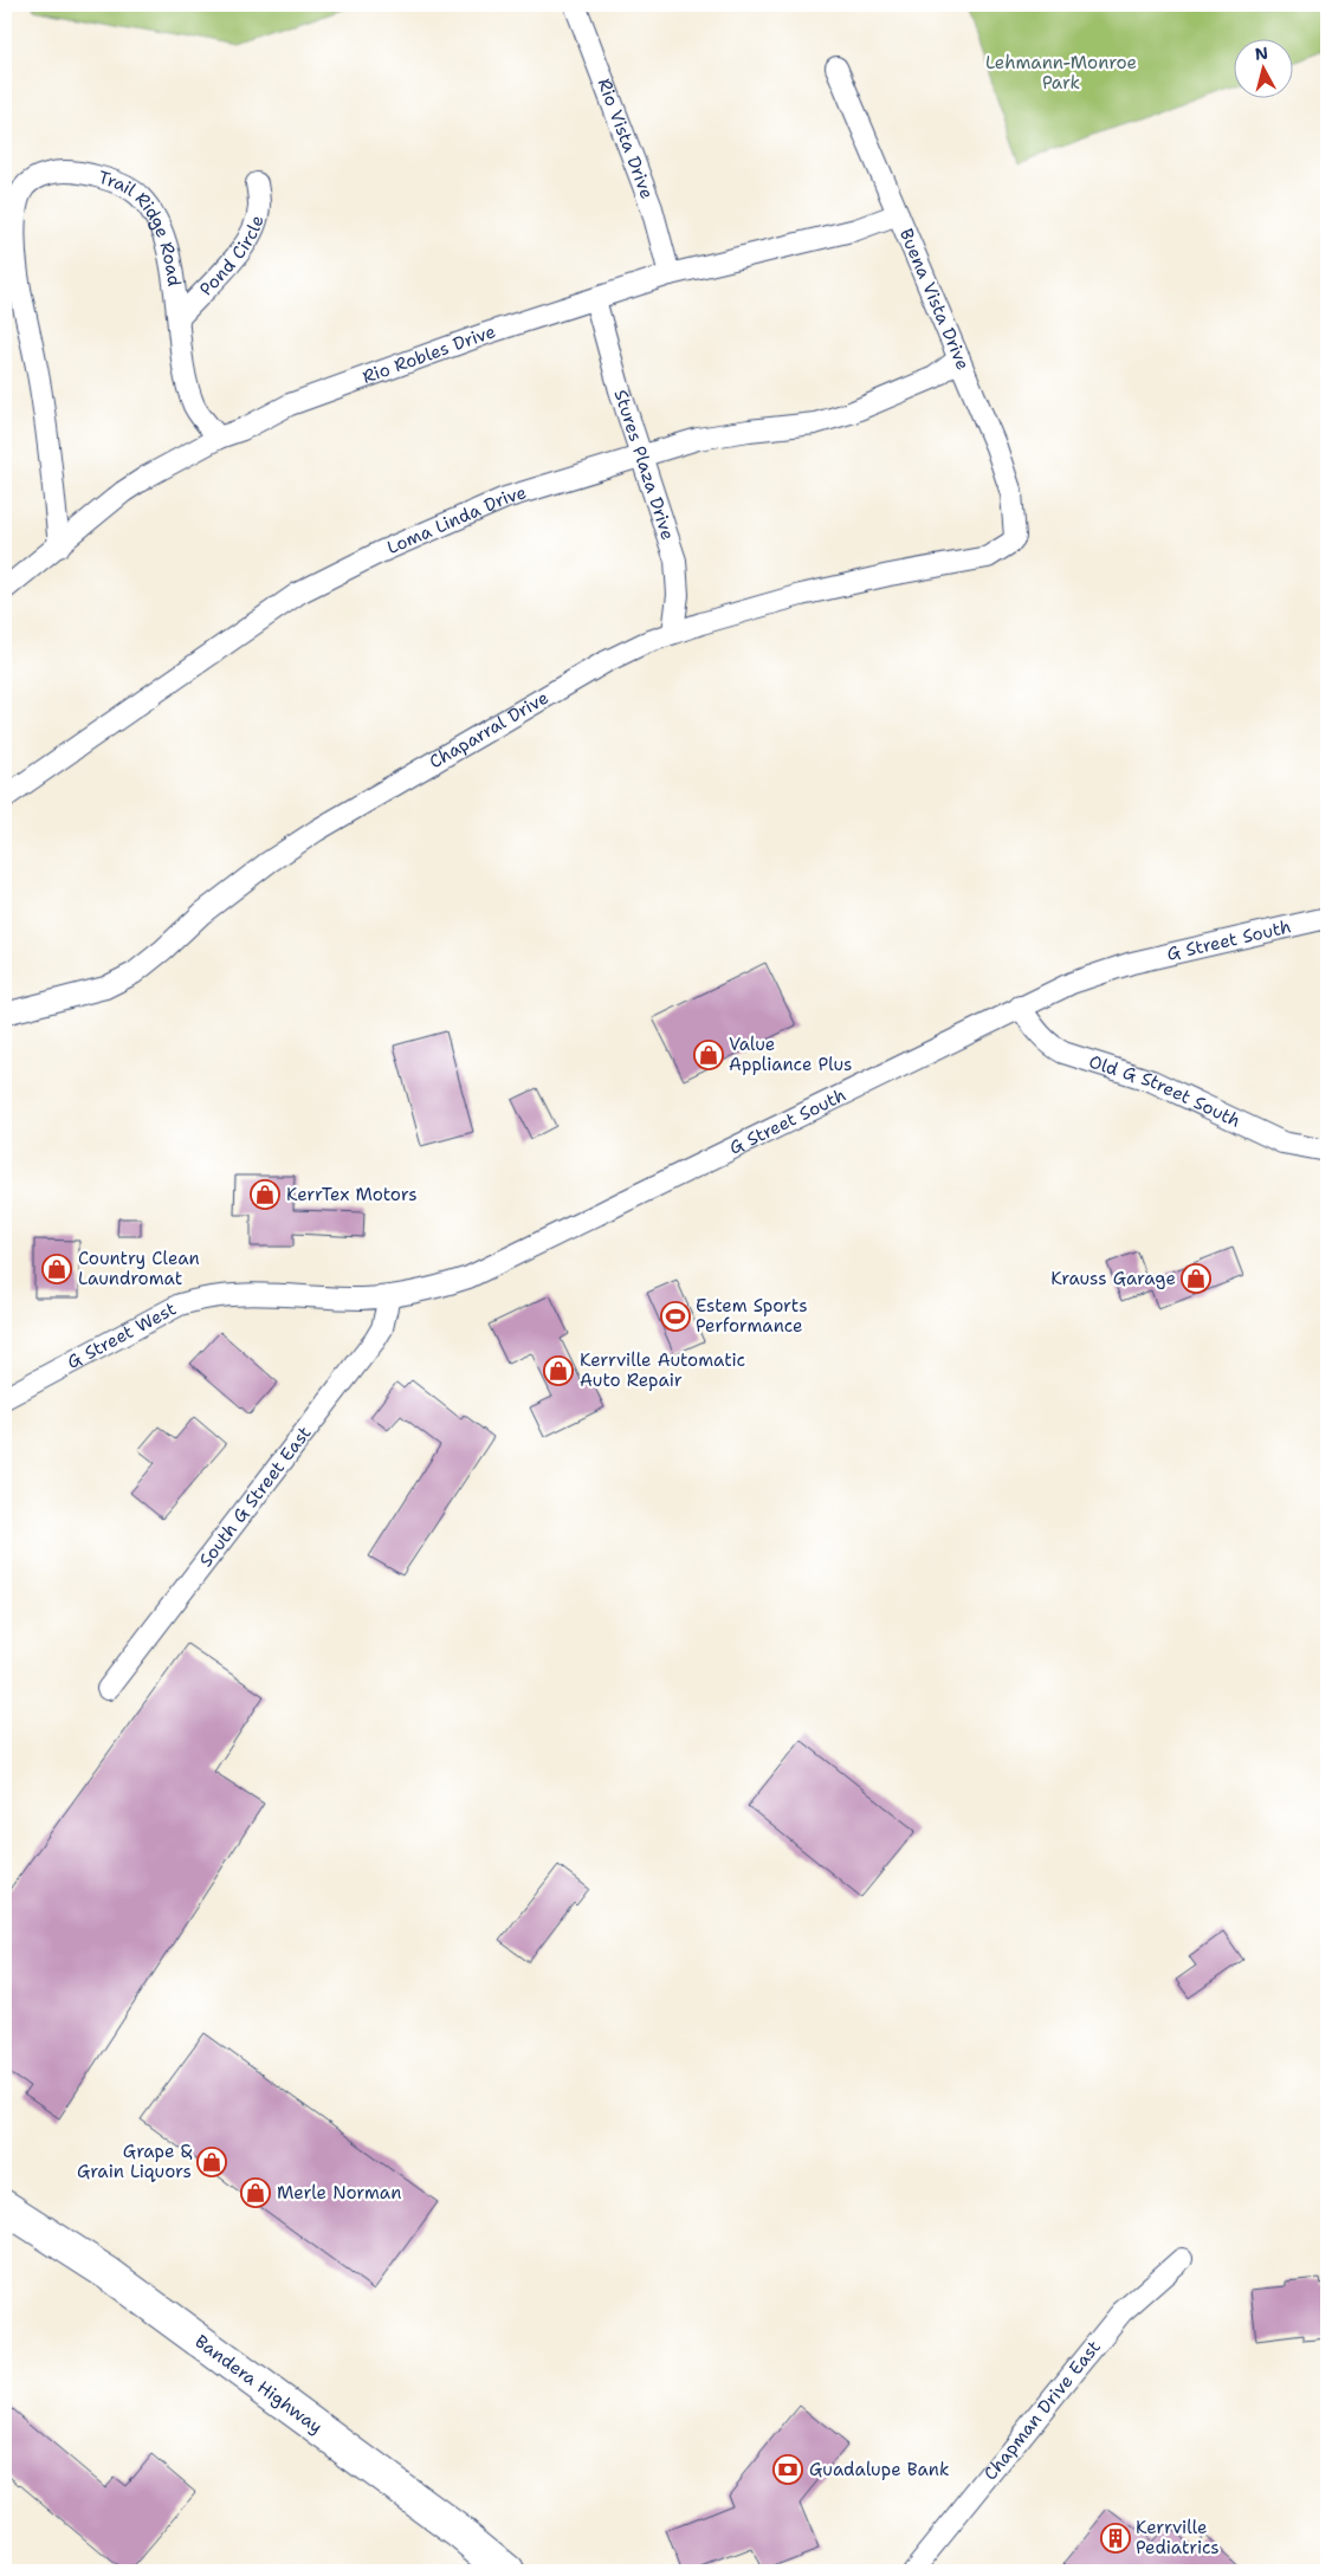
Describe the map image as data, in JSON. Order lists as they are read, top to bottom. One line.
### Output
{"streets":{"main road":["Bandera Highway"],"street":["Rio Vista Drive","Trail Ridge Road","Pond Circle","Buena Vista Drive","Rio Robles Drive","Stures Plaza Drive","Loma Linda Drive","Chaparral Drive","G Street South","Old G Street South","G Street West","South G Street East","Chapman Drive East"]},"crossings":[["Rio Vista Drive","Rio Robles Drive"],["Trail Ridge Road","Pond Circle"],["Trail Ridge Road","Rio Robles Drive"],["Buena Vista Drive","Rio Robles Drive"],["Buena Vista Drive","Loma Linda Drive"],["Buena Vista Drive","Chaparral Drive"],["Rio Robles Drive","Stures Plaza Drive"],["Stures Plaza Drive","Loma Linda Drive"],["Stures Plaza Drive","Chaparral Drive"],["G Street South","Old G Street South"],["G Street South","G Street West"],["G Street South","South G Street East"],["G Street West","South G Street East"]],"parks":["Lehmann-Monroe Park"],"places":{"shop":["Value Appliance Plus","KerrTex Motors","Country Clean Laundromat","Krauss Garage","Kerrville Automatic Auto Repair","Grape & Grain Liquors","Merle Norman"],"sports":["Estem Sports Performance"],"bank":["Guadalupe Bank"],"building":["Kerrville Pediatrics"]},"north":"top"}
